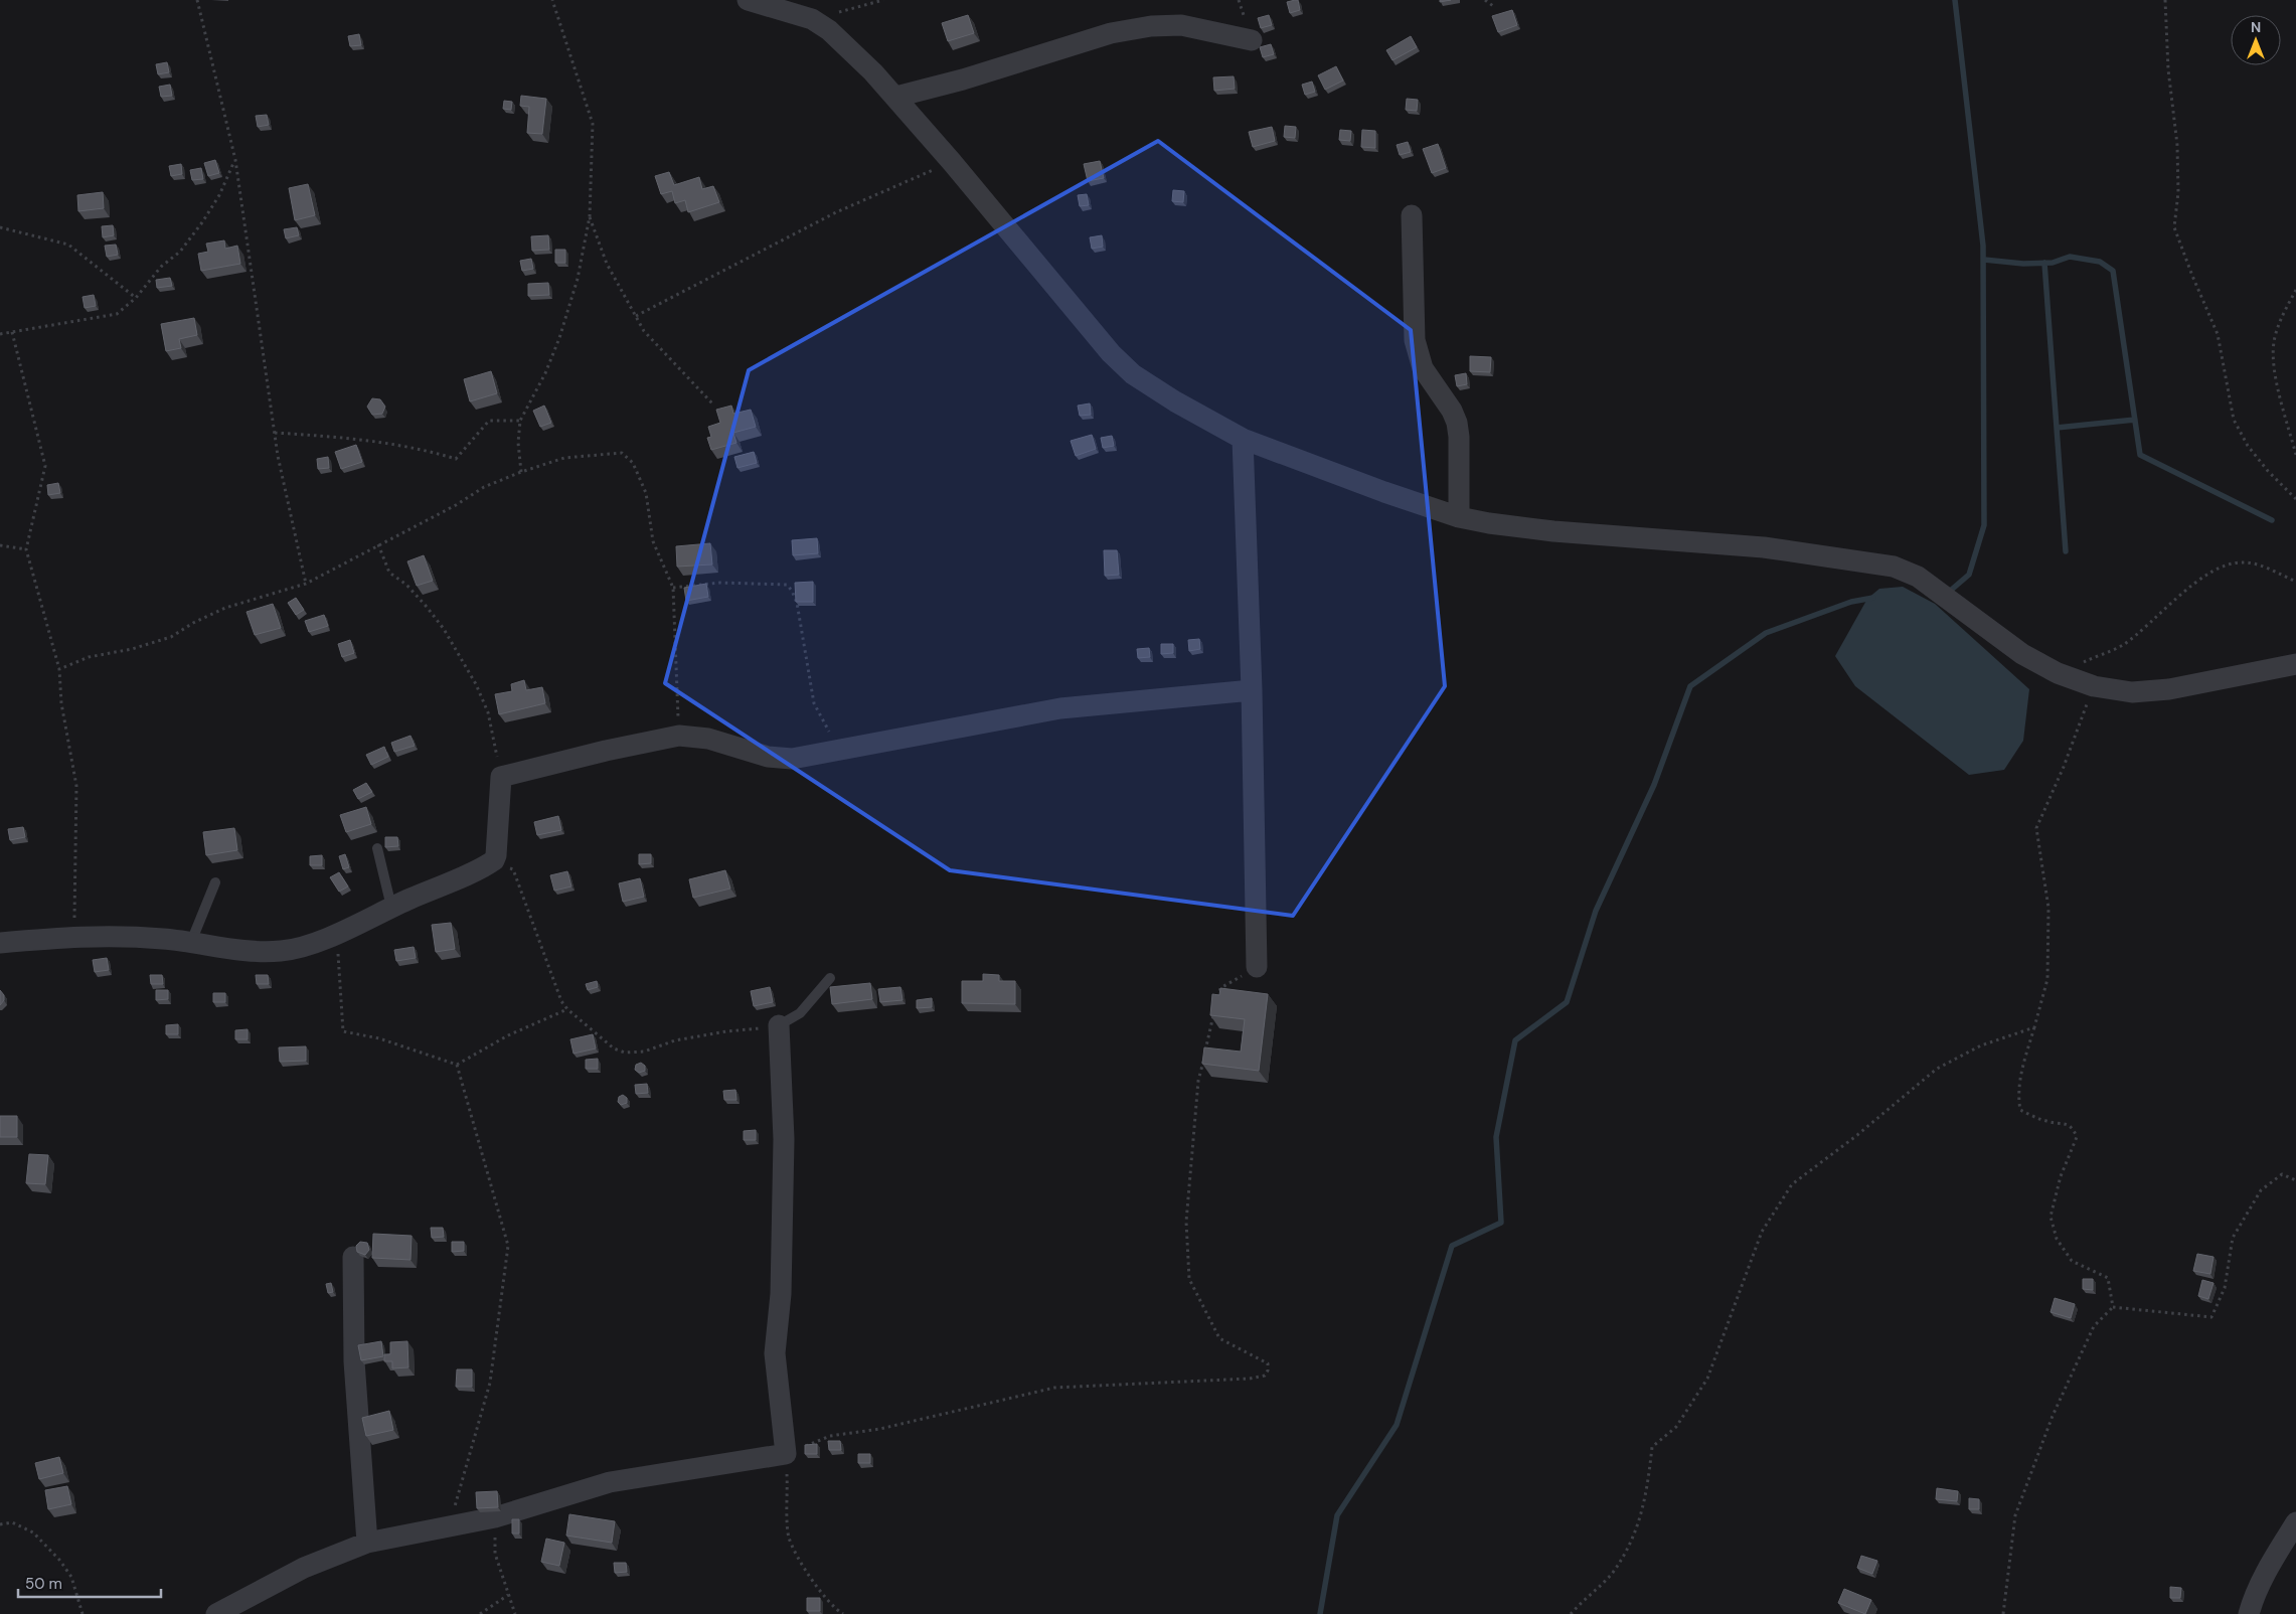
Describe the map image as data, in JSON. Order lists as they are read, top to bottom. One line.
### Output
{"scale_bar":"50 m","north":"top"}
